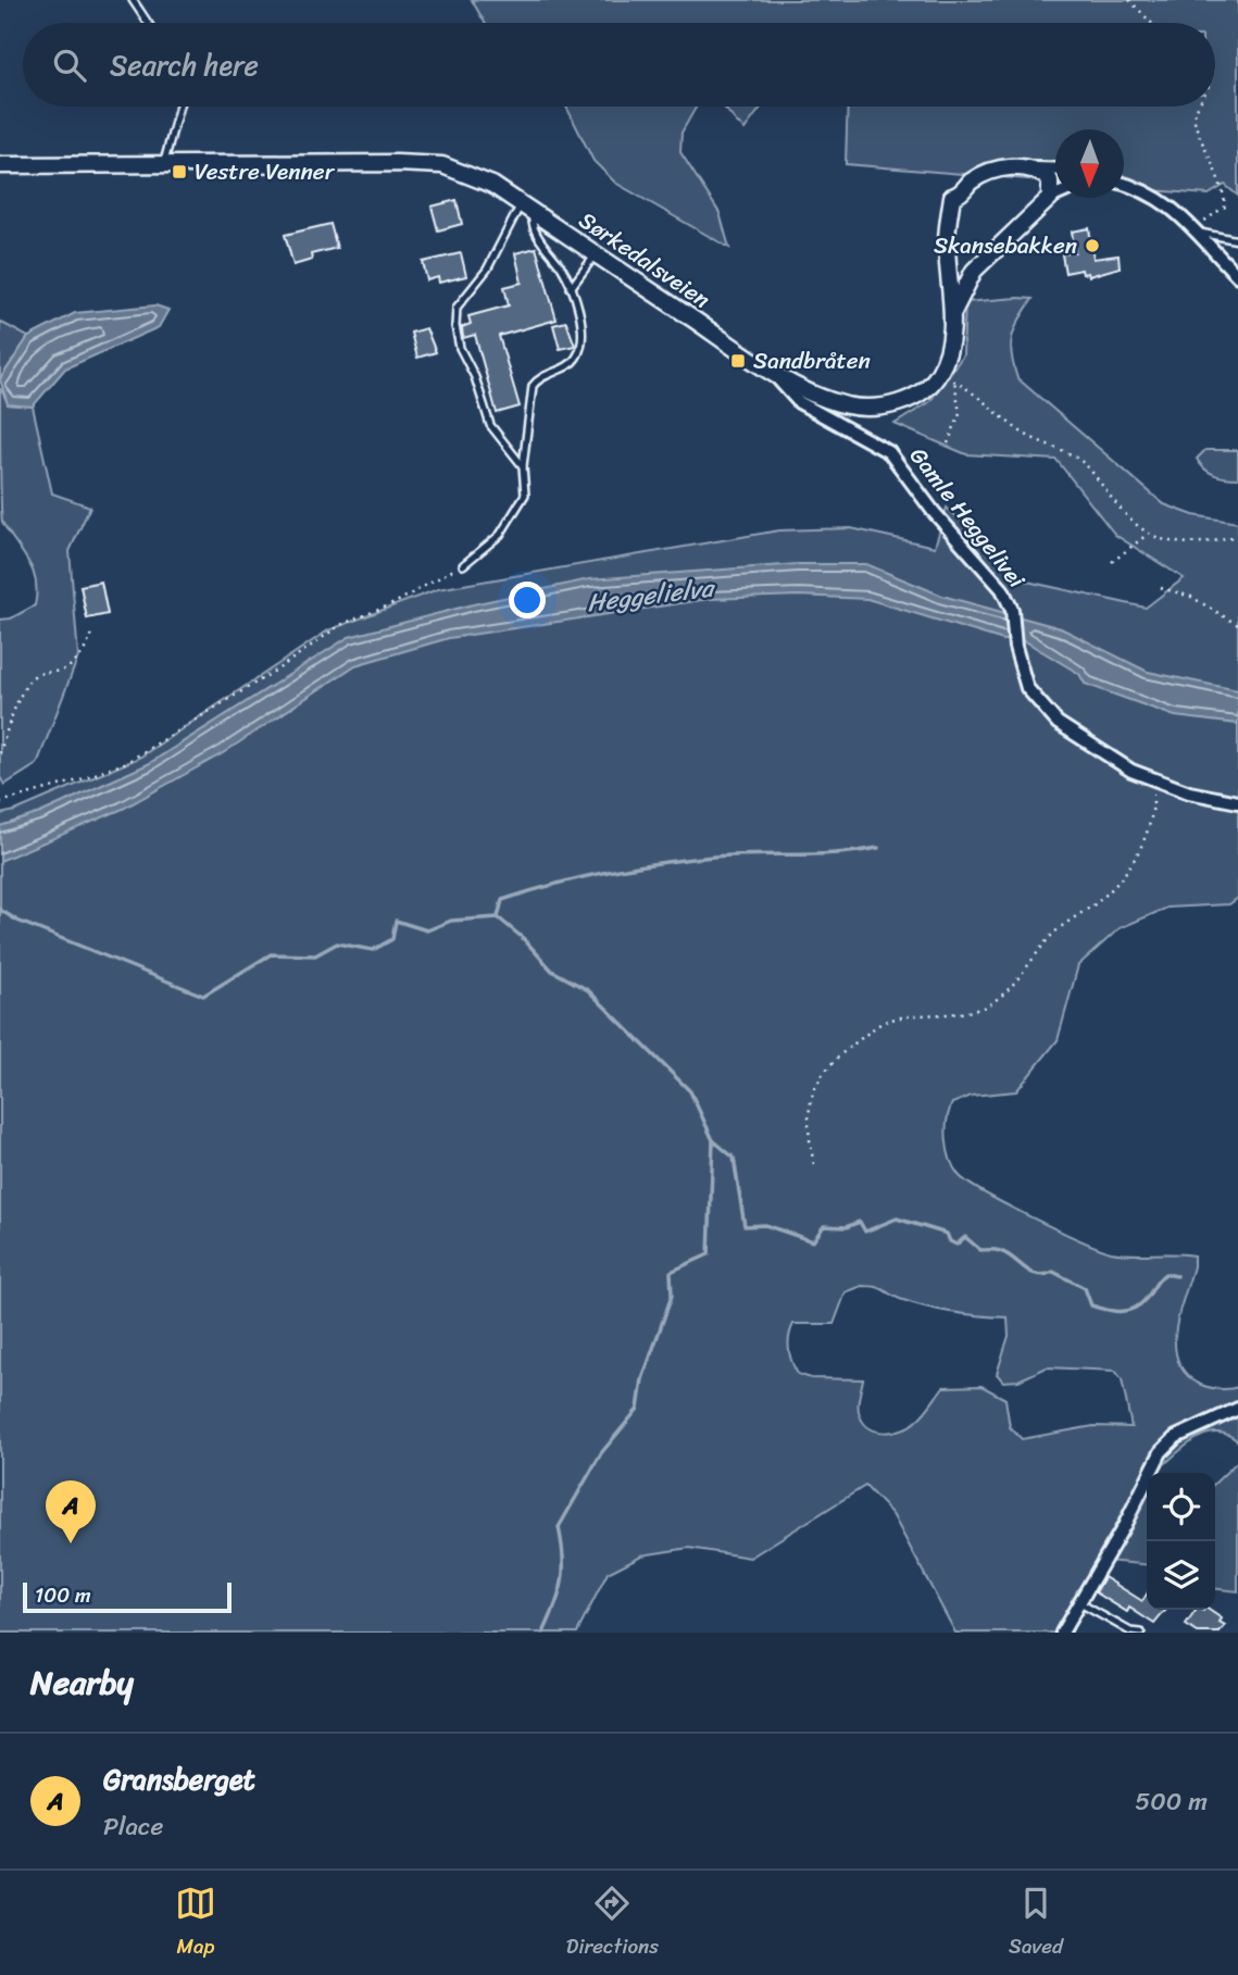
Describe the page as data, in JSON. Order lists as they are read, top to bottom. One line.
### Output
{"streets":{"street":["Sørkedalsveien","Gamle Heggelivei"]},"crossings":[["Sørkedalsveien","Gamle Heggelivei"]],"water":["Heggelielva"],"places":{"transit":["Vestre Venner","Sandbråten"],"other":["Skansebakken"]},"scale_bar":"100 m","north":"bottom","page":{"search":"Search here","pins":"A","scale":"100 m","heading":"Nearby","list":[{"mark":"A","name":"Gransberget","note":"Place","value":"500 m"}],"nav":["Map","Directions","Saved"]}}
